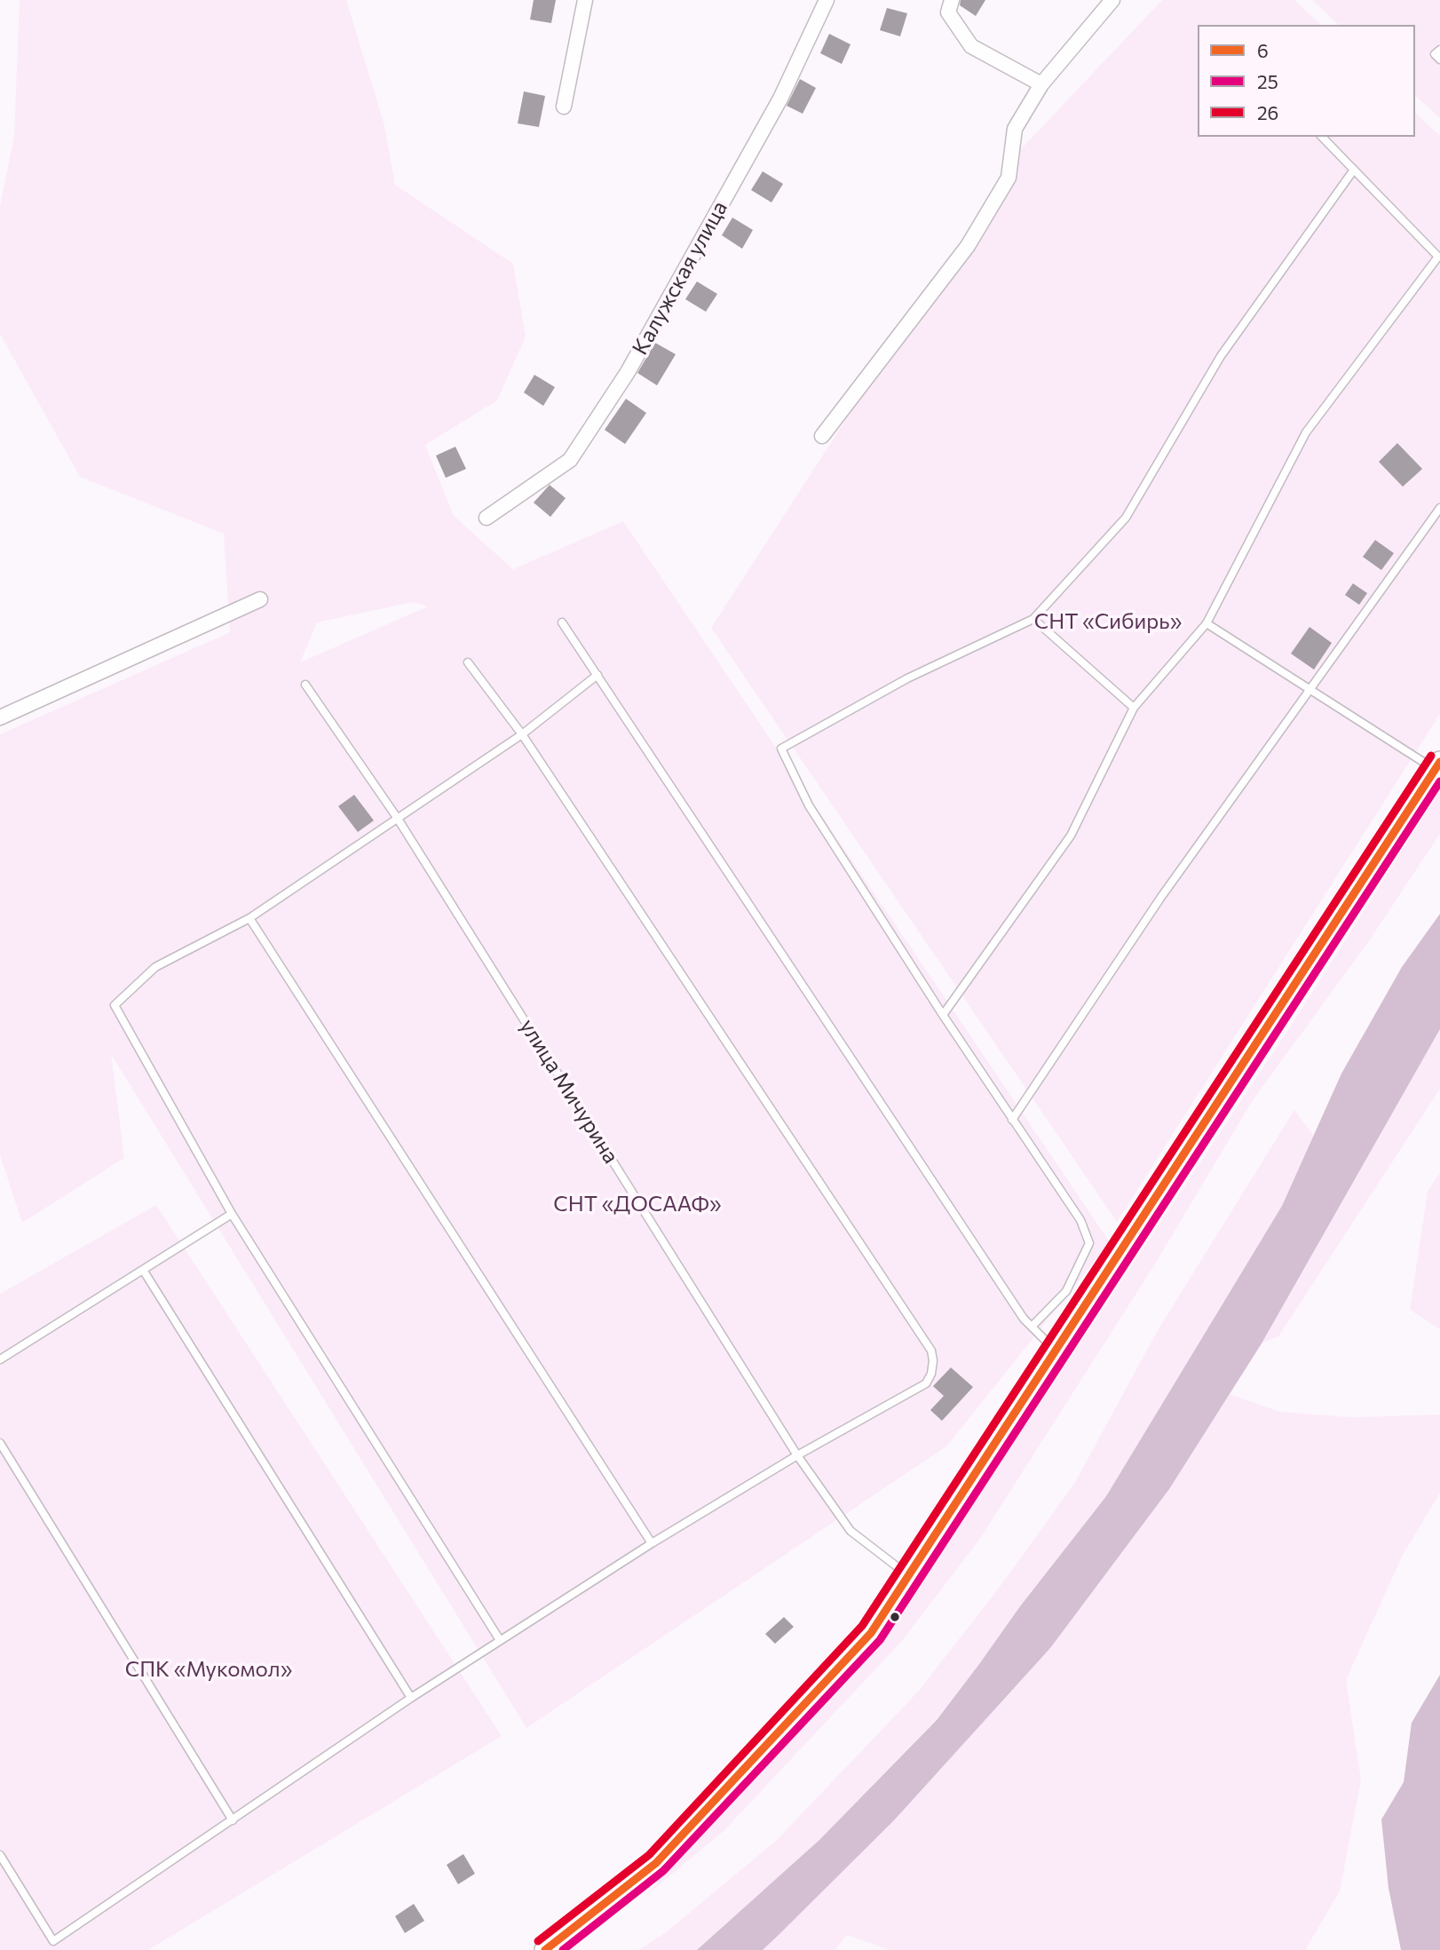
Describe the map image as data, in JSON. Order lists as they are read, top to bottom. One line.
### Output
{"streets":{"street":["Калужская улица"],"lane":["улица Мичурина"]},"parks":["СНТ «Сибирь»","СНТ «ДОСААФ»","СПК «Мукомол»"],"lines":["transit line 26","transit line 6","transit line 25"],"legend":["6","25","26"]}
